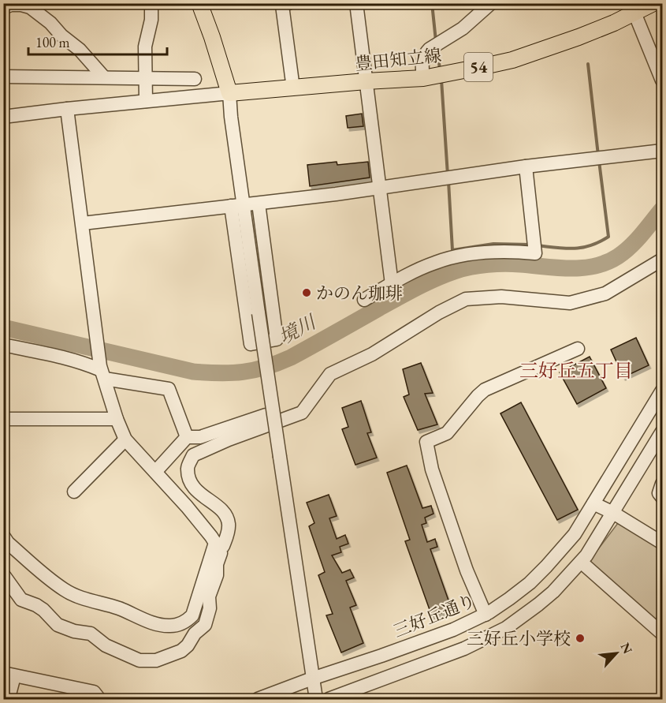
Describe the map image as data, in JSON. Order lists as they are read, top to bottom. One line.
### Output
{"streets":{"main road":["豊田知立線","54"],"street":["三好丘通り"]},"districts":["三好丘五丁目"],"water":["境川"],"places":["かのん珈琲","三好丘小学校"],"scale_bar":"100 m","north":"top right"}
